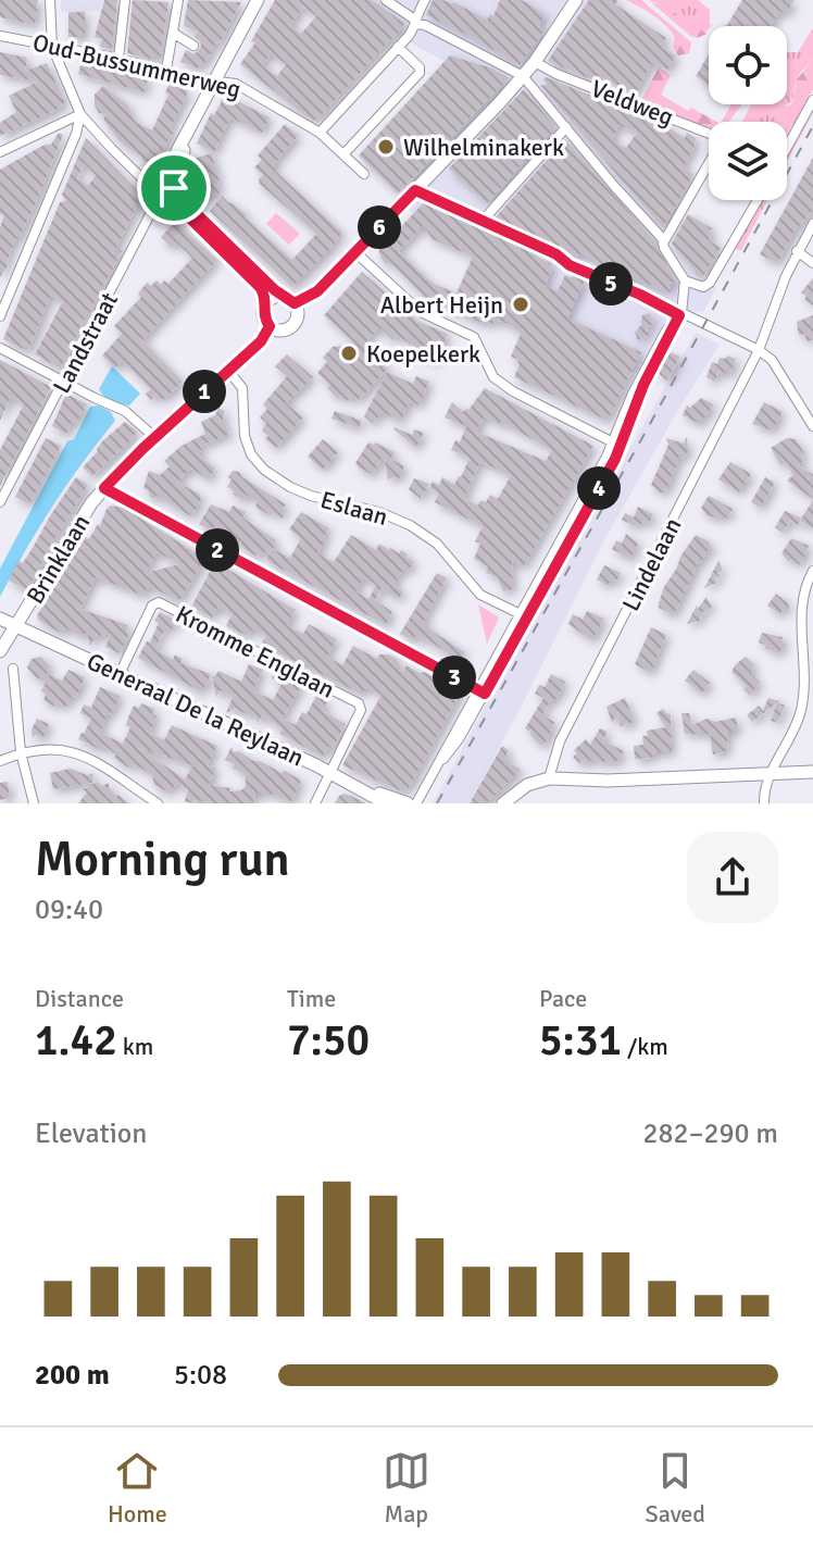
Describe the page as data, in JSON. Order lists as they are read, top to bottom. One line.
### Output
{"streets":{"street":["Oud-Bussummerweg","Veldweg","Landstraat","Eslaan","Brinklaan","Lindelaan","Kromme Englaan","Generaal De la Reylaan"]},"crossings":[["Eslaan","Brinklaan"],["Brinklaan","Generaal De la Reylaan"],["Kromme Englaan","Generaal De la Reylaan"]],"places":["Wilhelminakerk","Albert Heijn","Koepelkerk"],"page":{"pins":["6","5","1","4","2","3"],"heading":["Morning run","09:40"],"stats":[["Distance","1.42 km"],["Time","7:50"],["Pace","5:31 /km"]],"chart":["Elevation","282–290 m"],"list":[{"name":"200 m","note":"5:08"}],"tabs":["Home","Map","Saved"]}}
